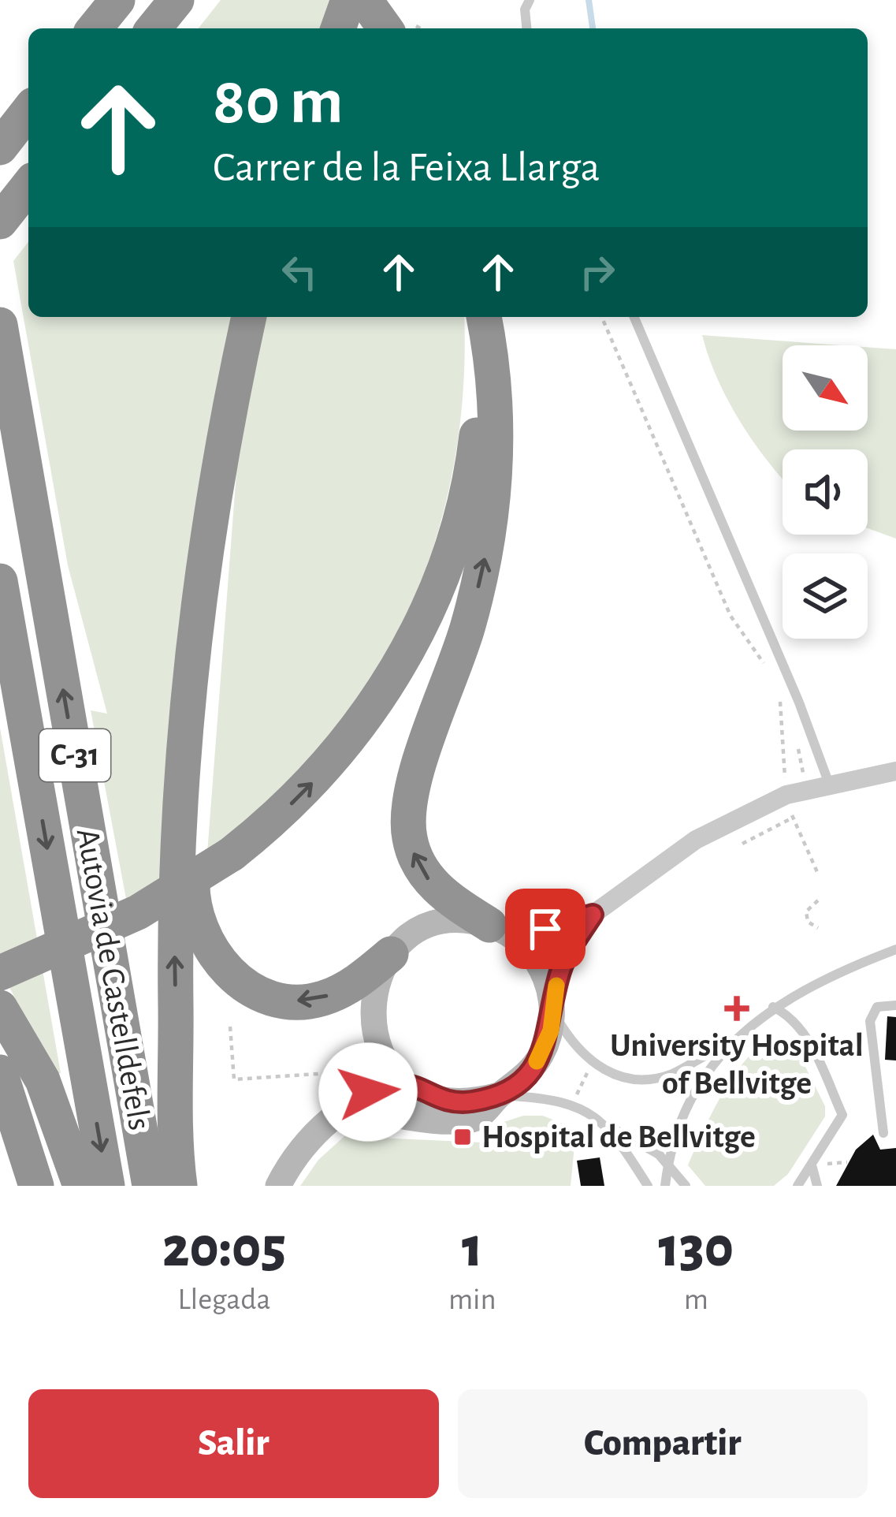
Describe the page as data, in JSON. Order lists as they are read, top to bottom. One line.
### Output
{"streets":{"highway":["C-31","Autovia de Castelldefels"]},"places":{"health":["University Hospital of Bellvitge"],"transit":["Hospital de Bellvitge"]},"north":"bottom right","page":{"turn":["80 m","Carrer de la Feixa Llarga"],"eta":["20:05","Llegada","1","min","130","m"],"buttons":["Salir","Compartir"]}}
